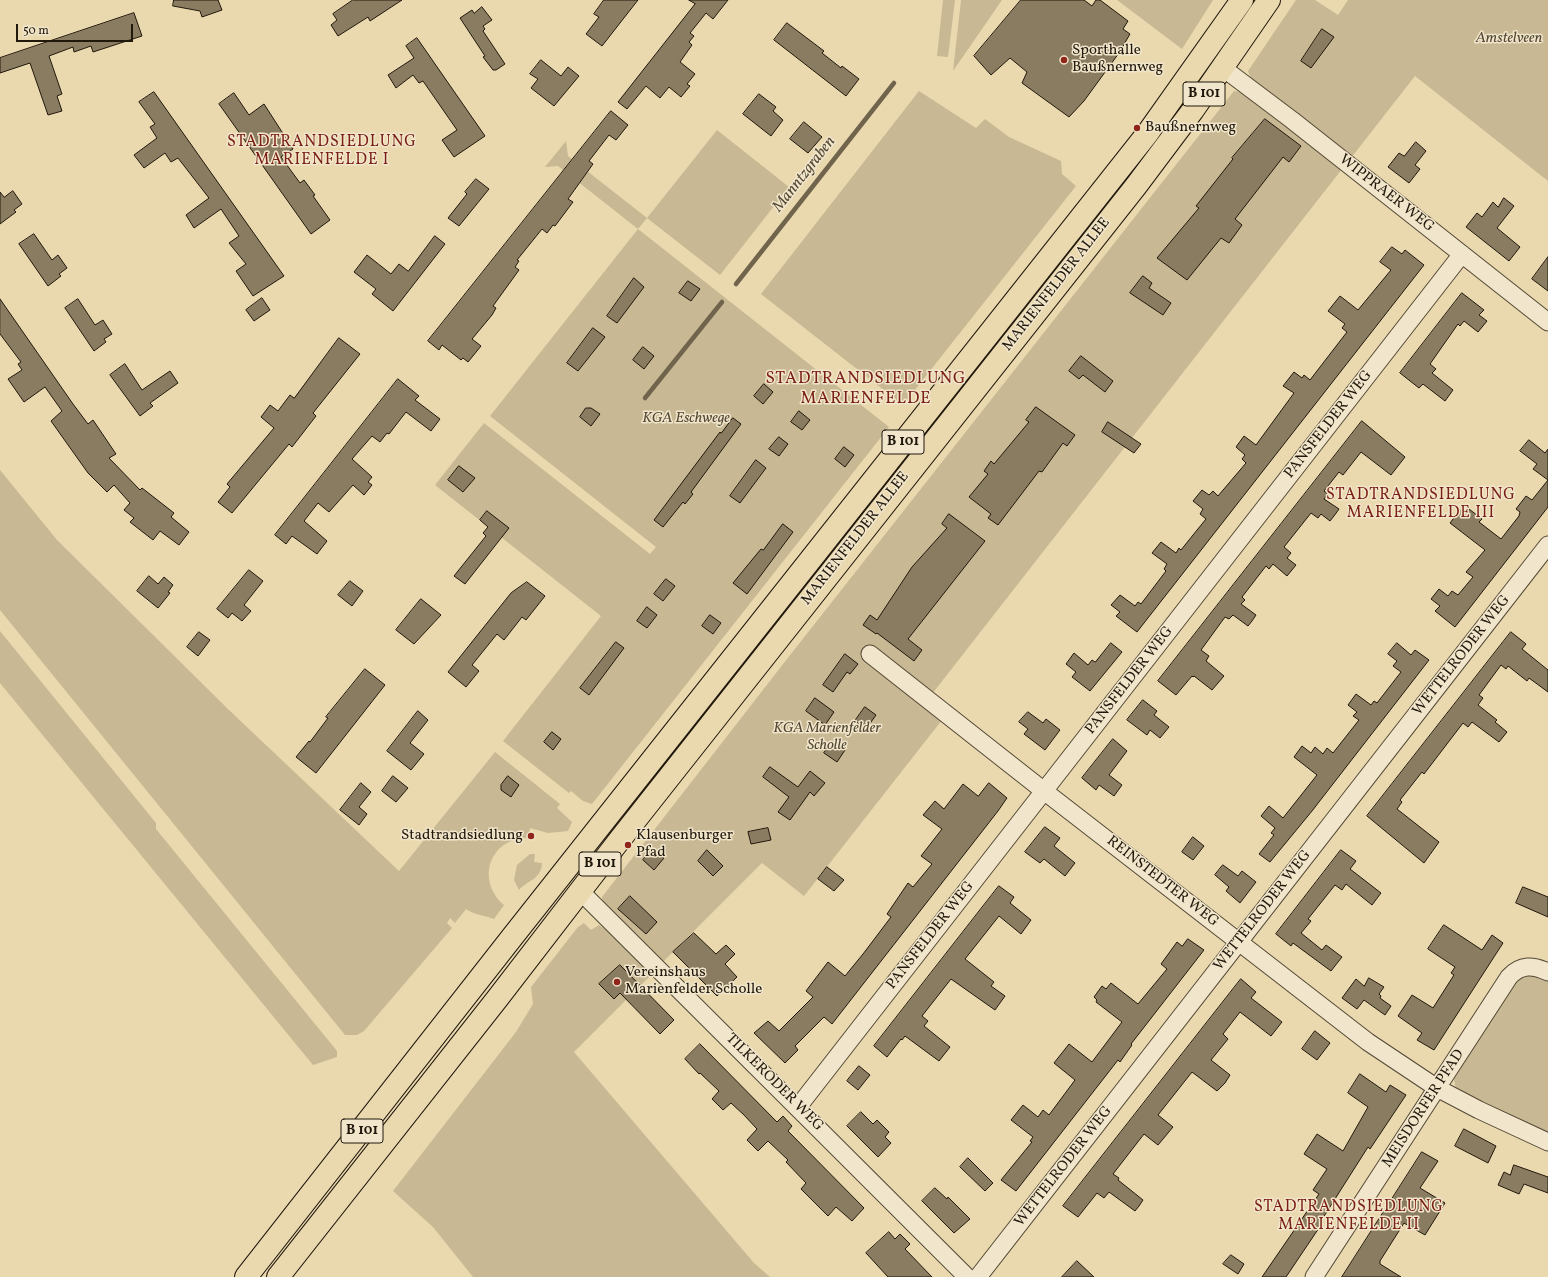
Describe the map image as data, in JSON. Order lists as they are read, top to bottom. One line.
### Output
{"streets":{"main road":["B 101","MARIENFELDER ALLEE"],"street":["WIPPRAER WEG","PANSFELDER WEG","WETTELRODER WEG","REINSTEDTER WEG","TILKERODER WEG","MEISDORFER PFAD"]},"crossings":[["WIPPRAER WEG","MARIENFELDER ALLEE"],["WIPPRAER WEG","PANSFELDER WEG"],["MARIENFELDER ALLEE","TILKERODER WEG"],["PANSFELDER WEG","REINSTEDTER WEG"],["PANSFELDER WEG","TILKERODER WEG"],["WETTELRODER WEG","REINSTEDTER WEG"],["REINSTEDTER WEG","MEISDORFER PFAD"]],"districts":["STADTRANDSIEDLUNG MARIENFELDE I","STADTRANDSIEDLUNG MARIENFELDE","STADTRANDSIEDLUNG MARIENFELDE III","STADTRANDSIEDLUNG MARIENFELDE II"],"water":["Manntzgraben"],"parks":["Amstelveen","KGA Eschwege","KGA Marienfelder Scholle"],"places":["Sporthalle Baußnernweg","Baußnernweg","Stadtrandsiedlung","Klausenburger Pfad","Vereinshaus Marienfelder Scholle"],"scale_bar":"50 m"}
